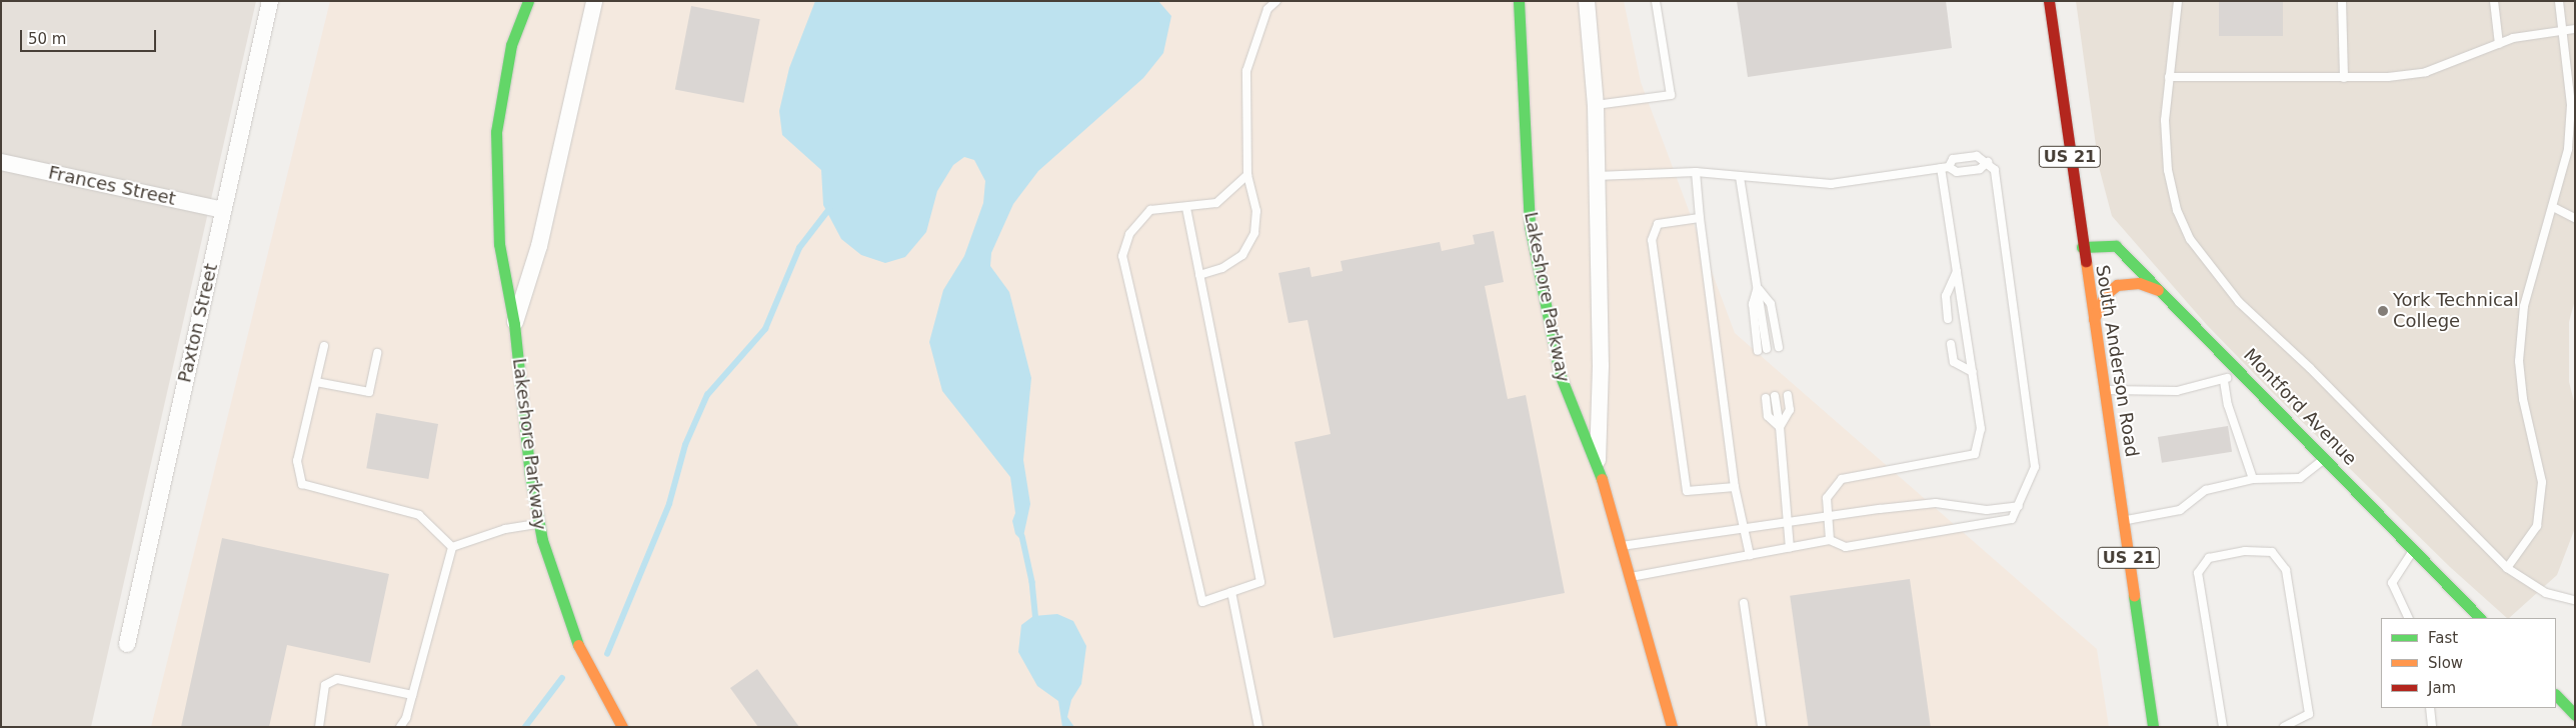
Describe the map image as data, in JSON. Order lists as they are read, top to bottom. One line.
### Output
{"streets":{"street":["US 21","Frances Street","Lakeshore Parkway","Paxton Street","South Anderson Road","Montford Avenue"]},"crossings":[["Frances Street","Paxton Street"],["South Anderson Road","Montford Avenue"]],"places":["York Technical College"],"legend":["Fast","Slow","Jam"],"scale_bar":"50 m"}
